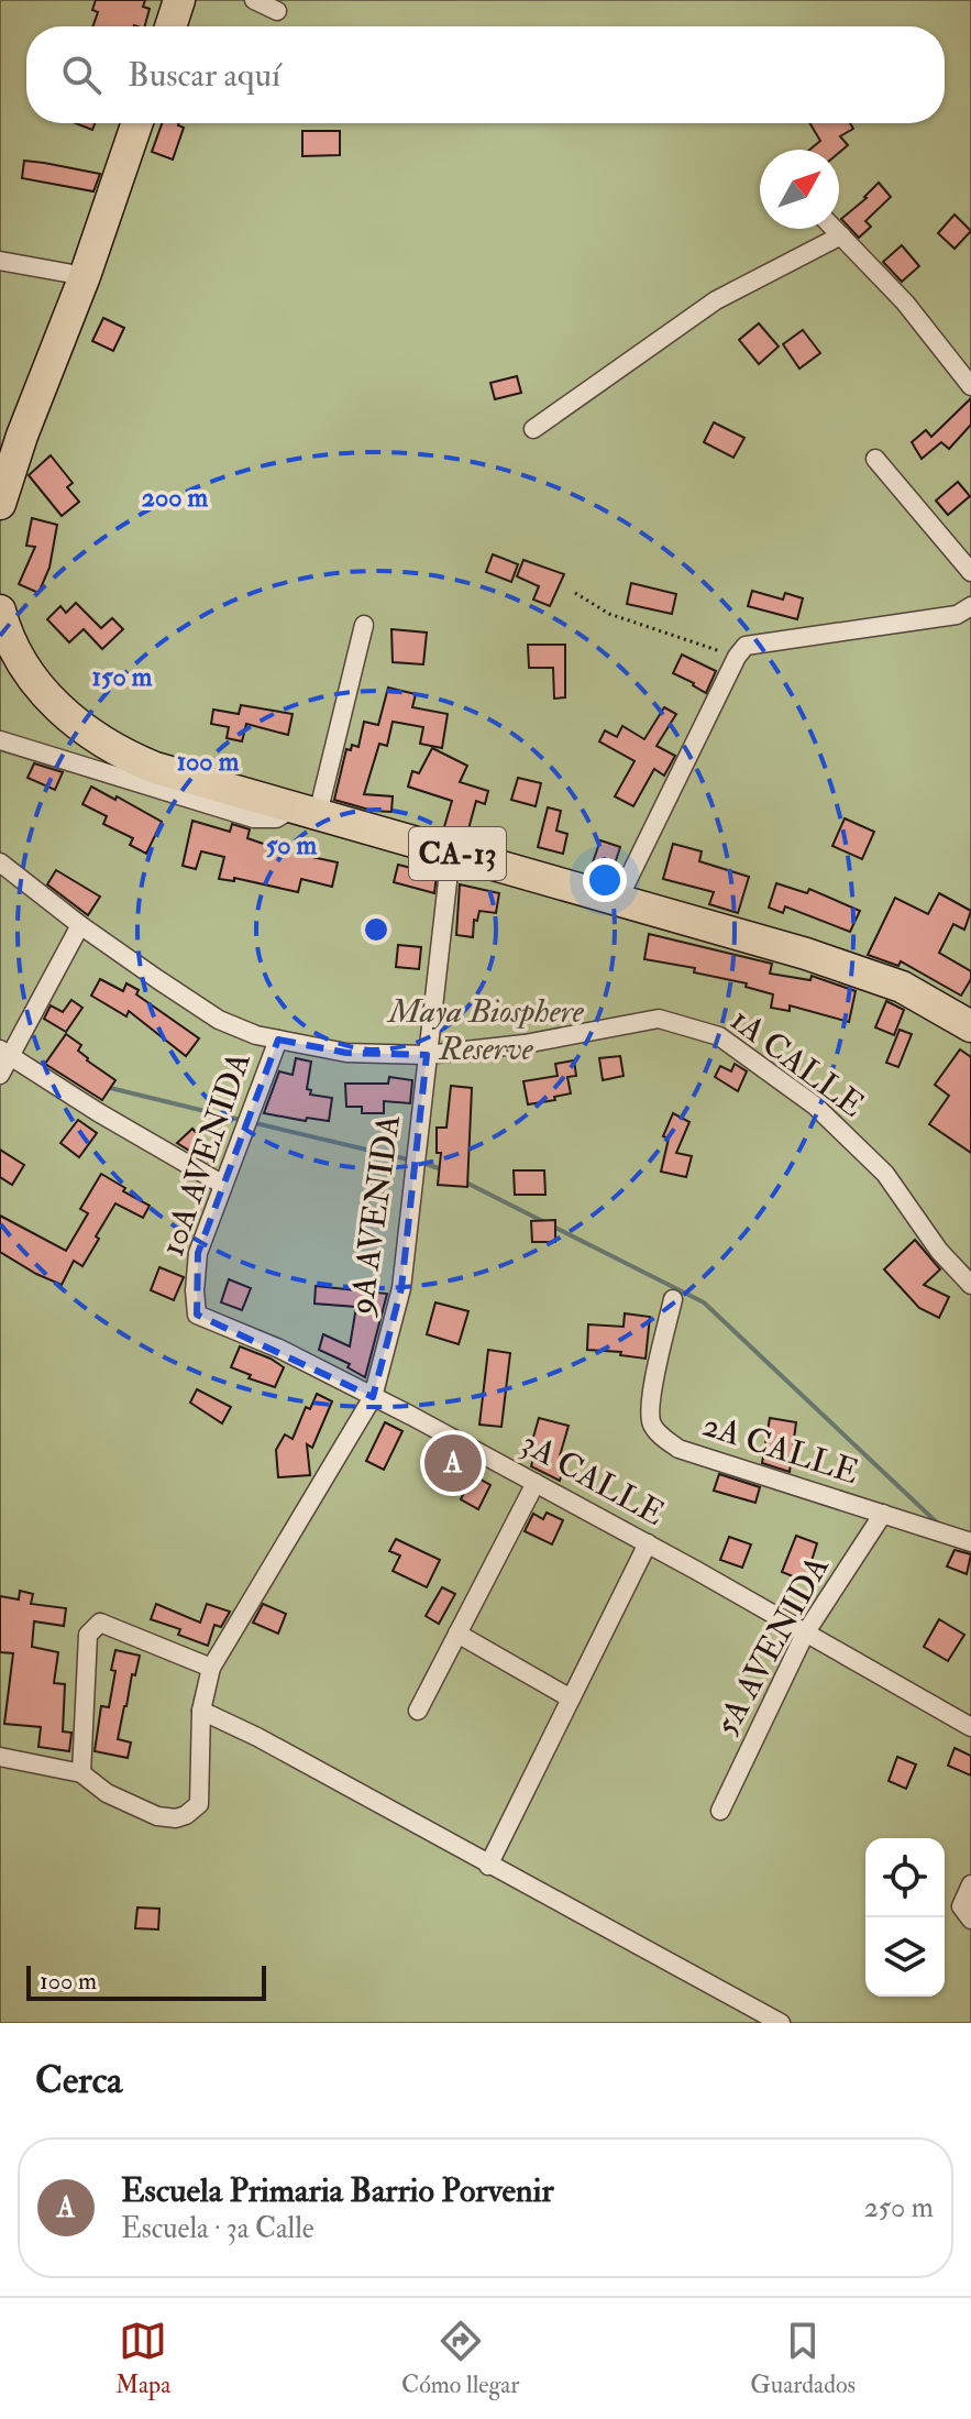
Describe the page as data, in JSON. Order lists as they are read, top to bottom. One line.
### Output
{"streets":{"highway":["CA-13"],"street":["1A CALLE","10A AVENIDA","9A AVENIDA","2A CALLE","3A CALLE","5A AVENIDA"]},"crossings":[["CA-13","9A AVENIDA"],["1A CALLE","10A AVENIDA"],["1A CALLE","9A AVENIDA"],["10A AVENIDA","3A CALLE"],["9A AVENIDA","3A CALLE"],["2A CALLE","5A AVENIDA"],["3A CALLE","5A AVENIDA"]],"parks":["Maya Biosphere Reserve"],"scale_bar":"100 m","north":"top right","page":{"search":"Buscar aquí","pins":"A","scale":"100 m","heading":"Cerca","list":[{"mark":"A","name":"Escuela Primaria Barrio Porvenir","note":"Escuela · 3a Calle","value":"250 m"}],"nav":["Mapa","Cómo llegar","Guardados"]},"rings":["200 m","150 m","100 m","50 m"]}
